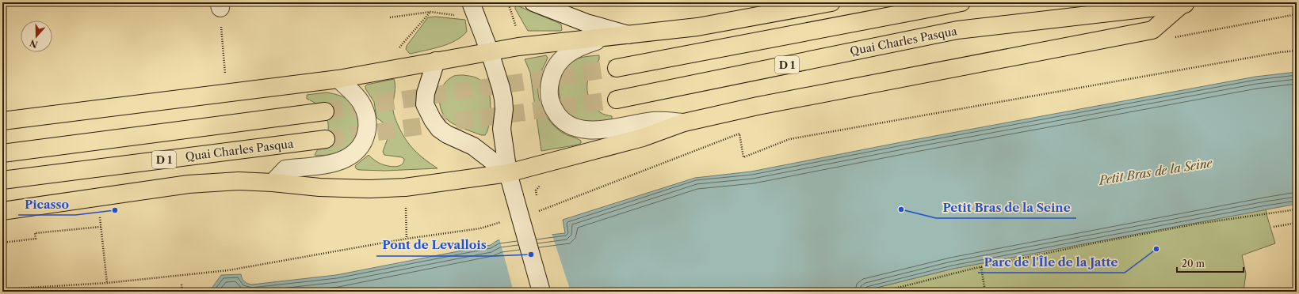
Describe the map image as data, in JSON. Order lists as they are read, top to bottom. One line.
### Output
{"streets":{"main road":["Quai Charles Pasqua","D 1"]},"water":["Petit Bras de la Seine"],"places":["Petit Bras de la Seine","Picasso","Parc de l'Île de la Jatte","Pont de Levallois"],"scale_bar":"20 m","north":"bottom"}
